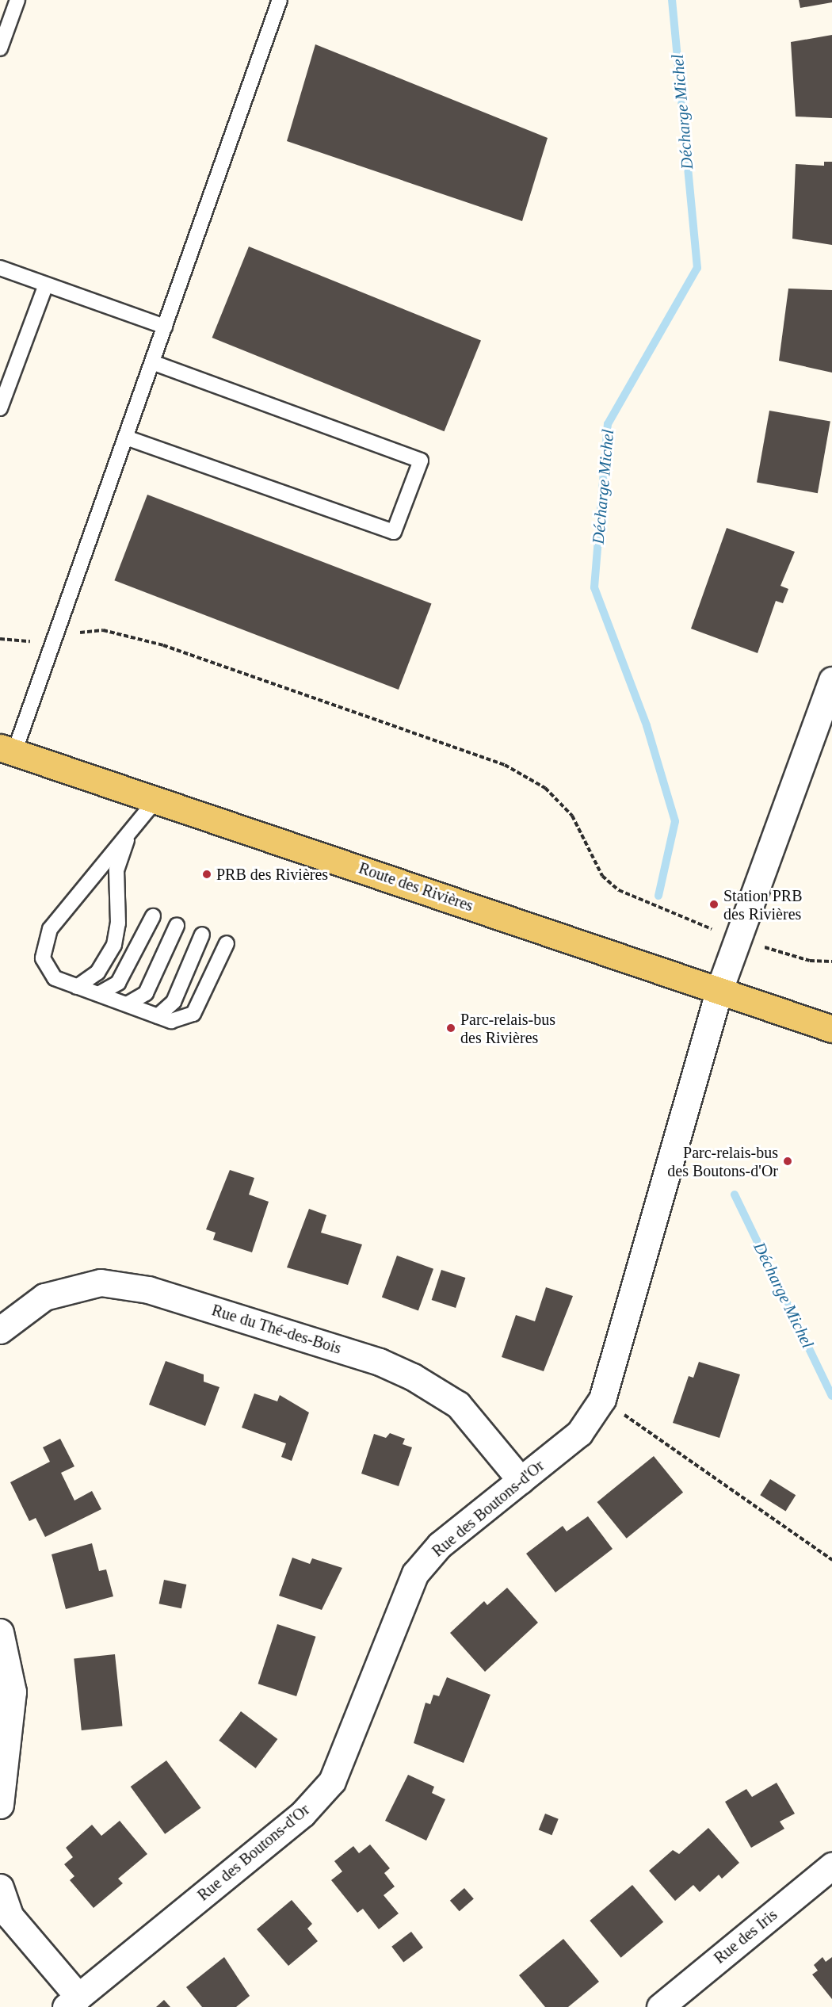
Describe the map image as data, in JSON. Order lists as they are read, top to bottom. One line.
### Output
{"streets":{"main road":["Route des Rivières"],"street":["Rue du Thé-des-Bois","Rue des Boutons-d'Or","Rue des Iris"]},"crossings":[["Route des Rivières","Rue des Boutons-d'Or"],["Rue du Thé-des-Bois","Rue des Boutons-d'Or"]],"water":["Décharge Michel"],"places":["PRB des Rivières","Station PRB des Rivières","Parc-relais-bus des Rivières","Parc-relais-bus des Boutons-d'Or"]}
